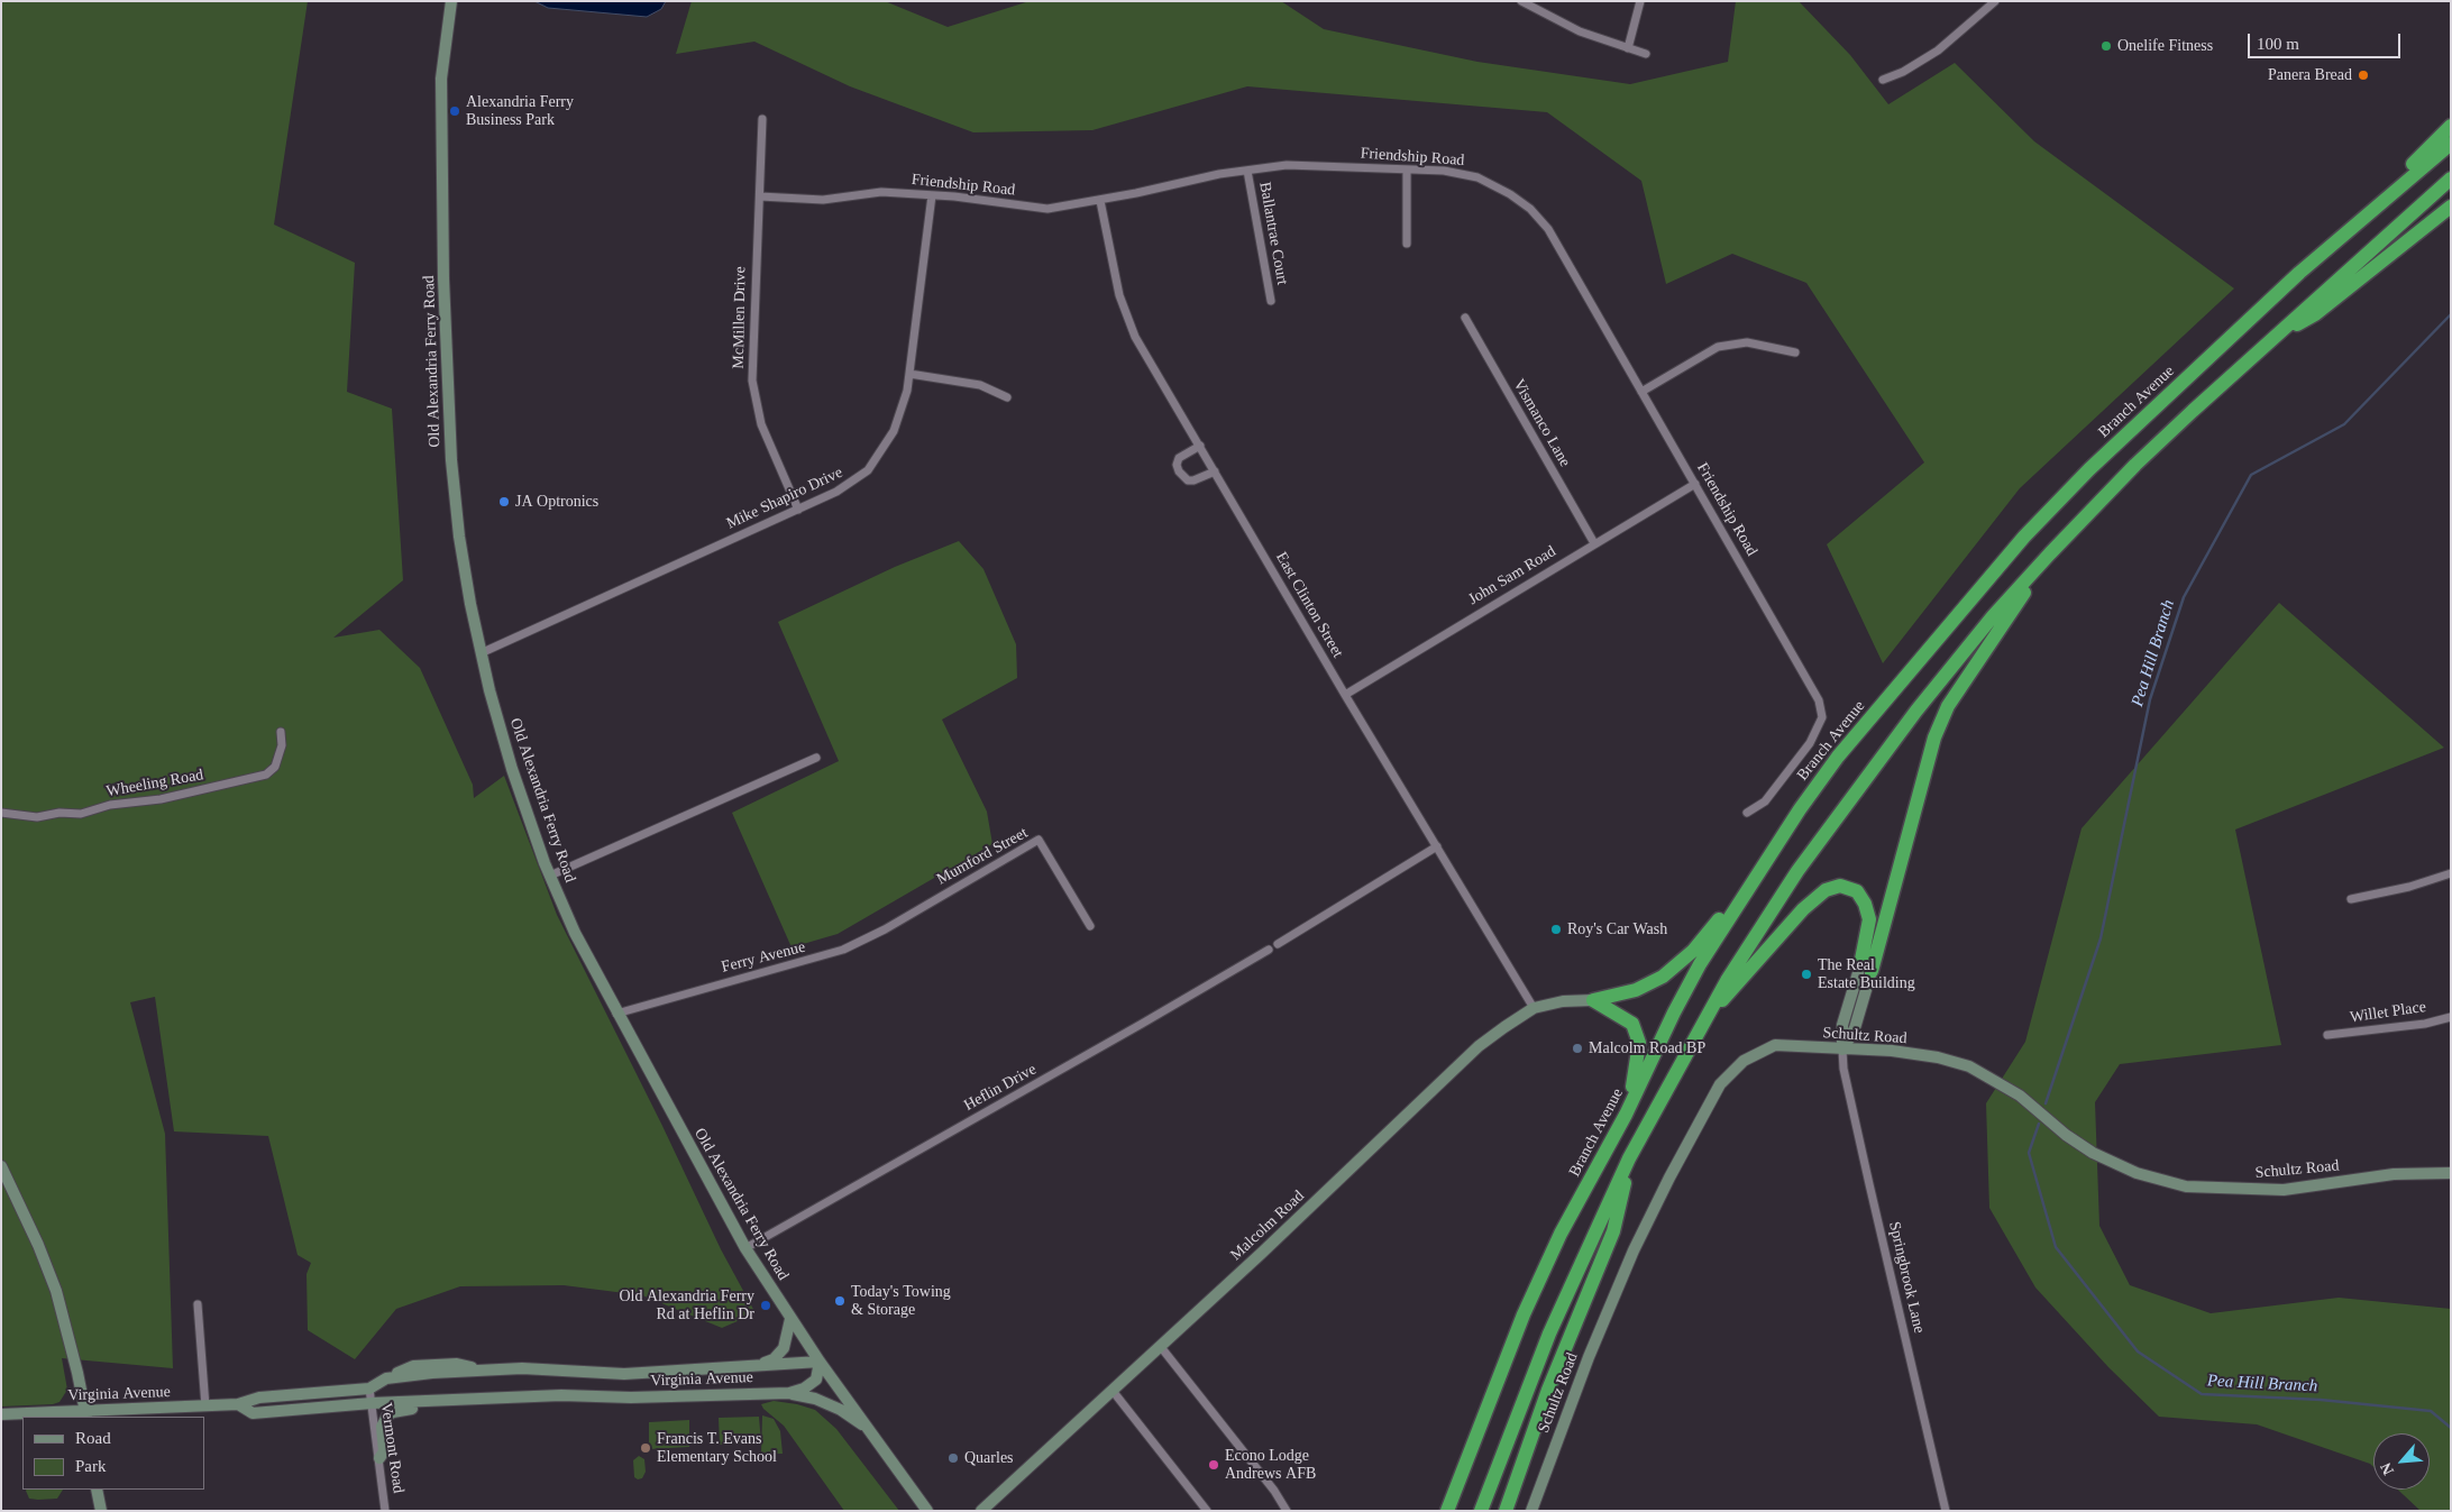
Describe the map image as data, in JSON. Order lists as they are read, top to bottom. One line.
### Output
{"streets":{"highway":["Branch Avenue"],"street":["Friendship Road","Ballantrae Court","McMillen Drive","Old Alexandria Ferry Road","Vismanco Lane","Mike Shapiro Drive","John Sam Road","East Clinton Street","Wheeling Road","Mumford Street","Ferry Avenue","Willet Place","Schultz Road","Heflin Drive","Malcolm Road","Springbrook Lane","Virginia Avenue","Vermont Road"]},"crossings":[["Friendship Road","Ballantrae Court"],["Friendship Road","McMillen Drive"],["Friendship Road","Mike Shapiro Drive"],["Friendship Road","John Sam Road"],["Friendship Road","East Clinton Street"],["McMillen Drive","Mike Shapiro Drive"],["Old Alexandria Ferry Road","Mike Shapiro Drive"],["Old Alexandria Ferry Road","Ferry Avenue"],["Old Alexandria Ferry Road","Heflin Drive"],["Old Alexandria Ferry Road","Virginia Avenue"],["Vismanco Lane","John Sam Road"],["John Sam Road","East Clinton Street"],["East Clinton Street","Malcolm Road"],["Mumford Street","Ferry Avenue"],["Schultz Road","Springbrook Lane"],["Virginia Avenue","Vermont Road"]],"water":["Pea Hill Branch"],"places":["Onelife Fitness","Panera Bread","Alexandria Ferry Business Park","JA Optronics","Roy's Car Wash","The Real Estate Building","Malcolm Road BP","Today's Towing & Storage","Old Alexandria Ferry Rd at Heflin Dr","Francis T. Evans Elementary School","Quarles","Econo Lodge Andrews AFB"],"legend":["Road","Park"],"scale_bar":"100 m","north":"bottom left"}
